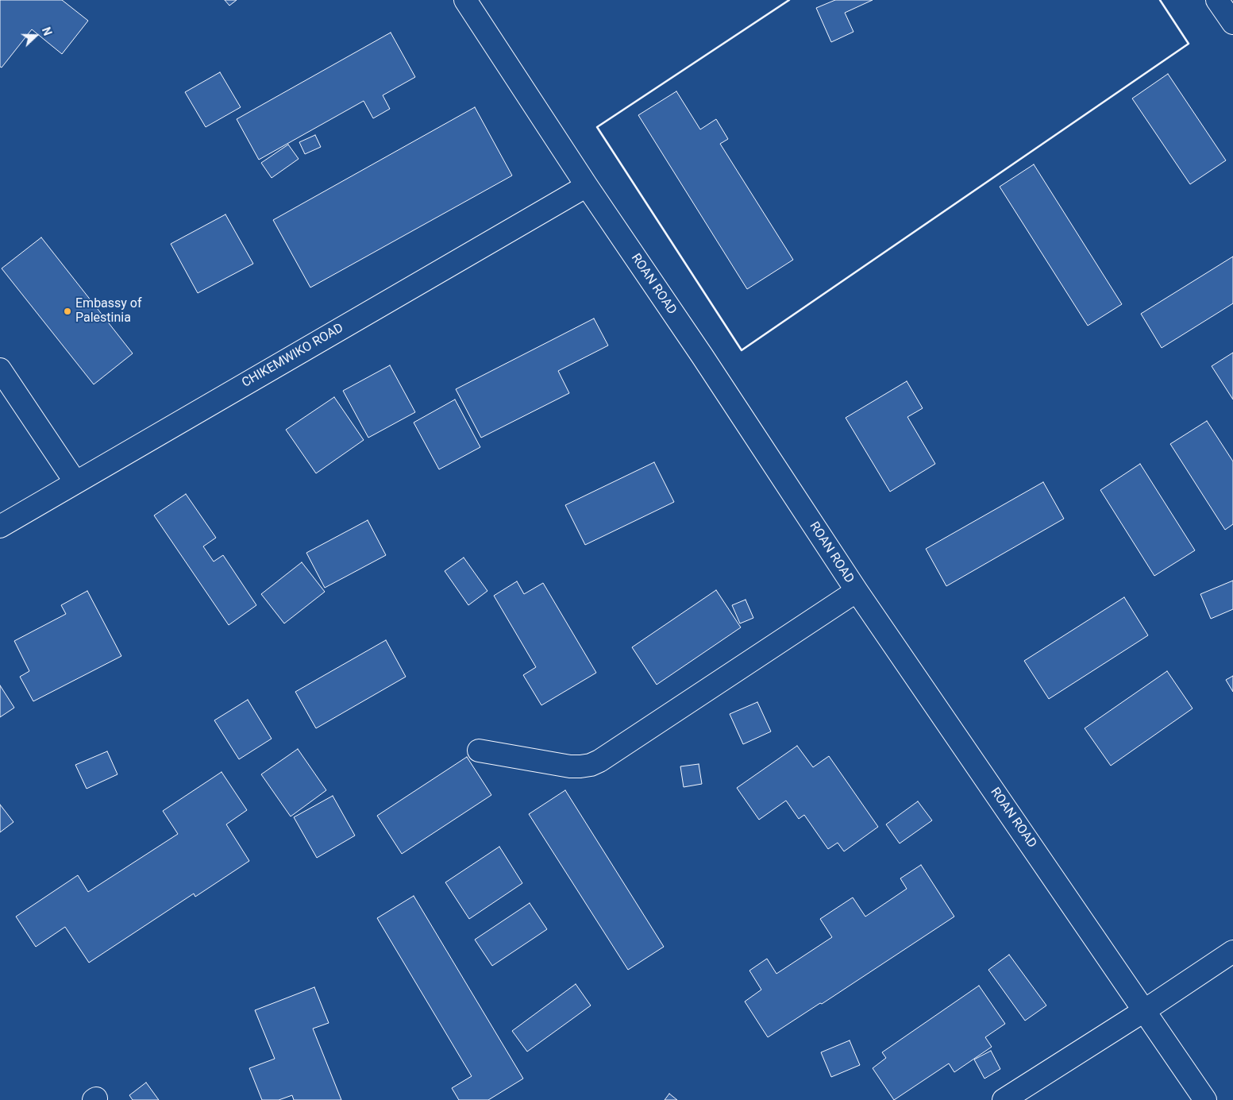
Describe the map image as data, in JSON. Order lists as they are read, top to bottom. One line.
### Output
{"streets":{"street":["ROAN ROAD","CHIKEMWIKO ROAD"]},"crossings":[["ROAN ROAD","CHIKEMWIKO ROAD"]],"places":["Embassy of Palestinia"],"north":"right"}
